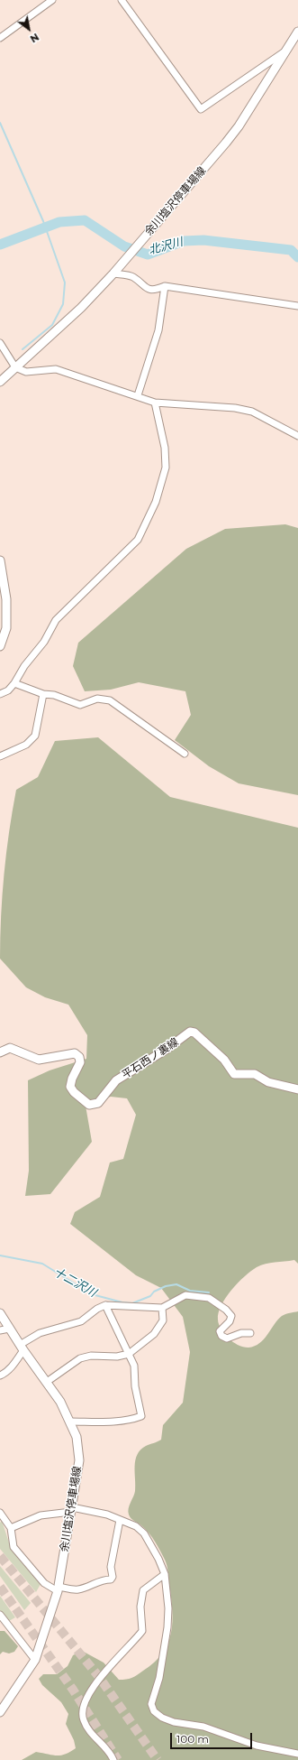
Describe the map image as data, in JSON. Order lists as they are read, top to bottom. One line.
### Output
{"streets":{"main road":["余川塩沢停車場線","平石西ノ裏線"]},"water":["北沢川","十二沢川"],"scale_bar":"100 m","north":"bottom right"}
